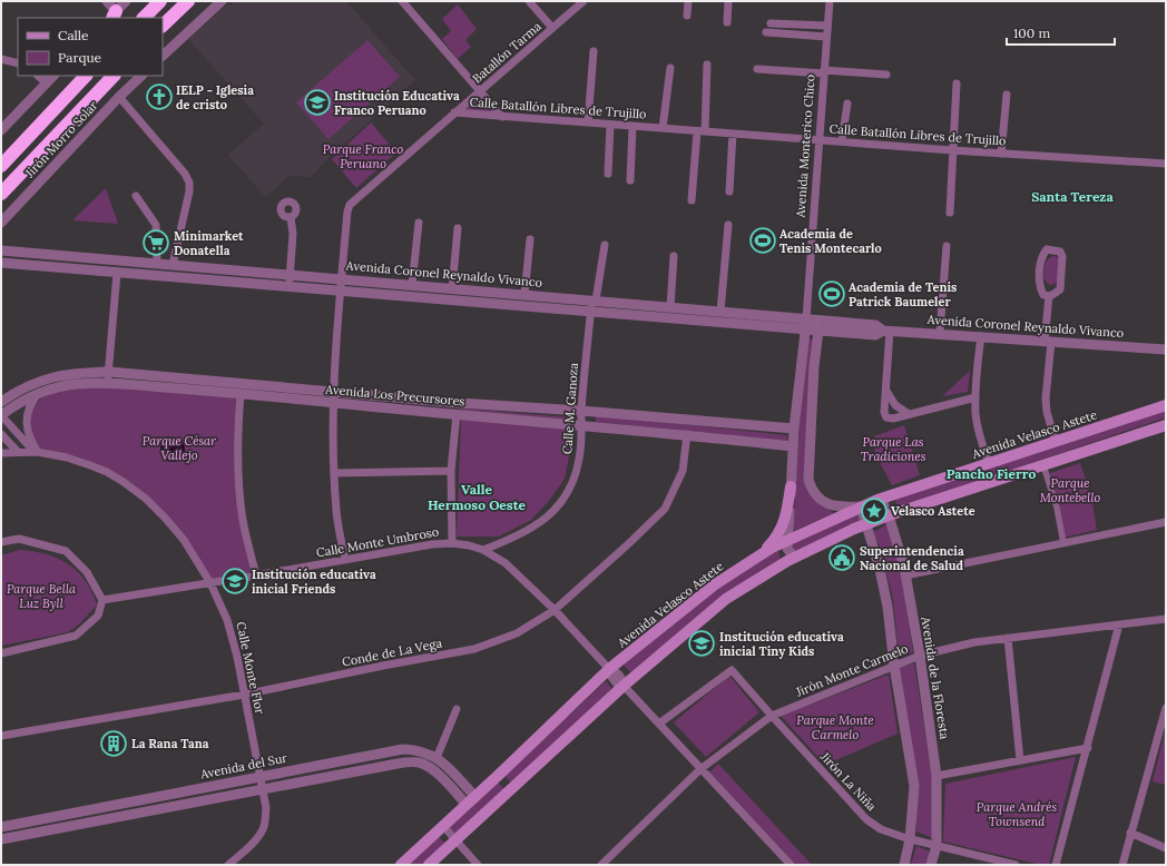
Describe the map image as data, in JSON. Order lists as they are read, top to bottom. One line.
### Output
{"streets":{"main road":["Avenida Velasco Astete"],"street":["Batallón Tarma","Calle Batallón Libres de Trujillo","Jirón Morro Solar","Avenida Monterico Chico","Avenida Coronel Reynaldo Vivanco","Avenida Los Precursores","Calle M. Ganoza","Calle Monte Umbroso","Conde de La Vega","Calle Monte Flor","Jirón Monte Carmelo","Avenida de la Floresta","Avenida del Sur","Jirón La Niña"]},"crossings":[["Batallón Tarma","Calle Batallón Libres de Trujillo"],["Batallón Tarma","Avenida Coronel Reynaldo Vivanco"],["Batallón Tarma","Avenida Los Precursores"],["Calle Batallón Libres de Trujillo","Avenida Monterico Chico"],["Avenida Monterico Chico","Avenida Coronel Reynaldo Vivanco"],["Avenida Monterico Chico","Avenida Los Precursores"],["Avenida Monterico Chico","Avenida Velasco Astete"],["Avenida Coronel Reynaldo Vivanco","Calle M. Ganoza"],["Avenida Los Precursores","Calle M. Ganoza"],["Avenida Los Precursores","Conde de La Vega"],["Calle M. Ganoza","Calle Monte Umbroso"],["Avenida Velasco Astete","Calle Monte Umbroso"],["Avenida Velasco Astete","Avenida de la Floresta"],["Avenida Velasco Astete","Avenida del Sur"],["Calle Monte Umbroso","Conde de La Vega"],["Calle Monte Umbroso","Calle Monte Flor"],["Calle Monte Umbroso","Jirón Monte Carmelo"],["Calle Monte Umbroso","Jirón La Niña"],["Conde de La Vega","Calle Monte Flor"],["Calle Monte Flor","Avenida del Sur"],["Jirón Monte Carmelo","Avenida de la Floresta"],["Jirón Monte Carmelo","Jirón La Niña"],["Avenida de la Floresta","Jirón La Niña"]],"districts":["Santa Tereza","Pancho Fierro","Valle Hermoso Oeste"],"parks":["Parque Franco Peruano","Parque César Vallejo","Parque Las Tradiciones","Parque Montebello","Parque Bella Luz Byll","Parque Monte Carmelo","Parque Andrés Townsend"],"places":{"church":["IELP - Iglesia de cristo"],"school or university":["Institución Educativa Franco Peruano","Institución educativa inicial Friends","Institución educativa inicial Tiny Kids"],"sports":["Academia de Tenis Montecarlo","Academia de Tenis Patrick Baumeler"],"supermarket":["Minimarket Donatella"],"place":["Velasco Astete"],"public building":["Superintendencia Nacional de Salud"],"building":["La Rana Tana"]},"legend":["Calle","Parque"],"scale_bar":"100 m"}
